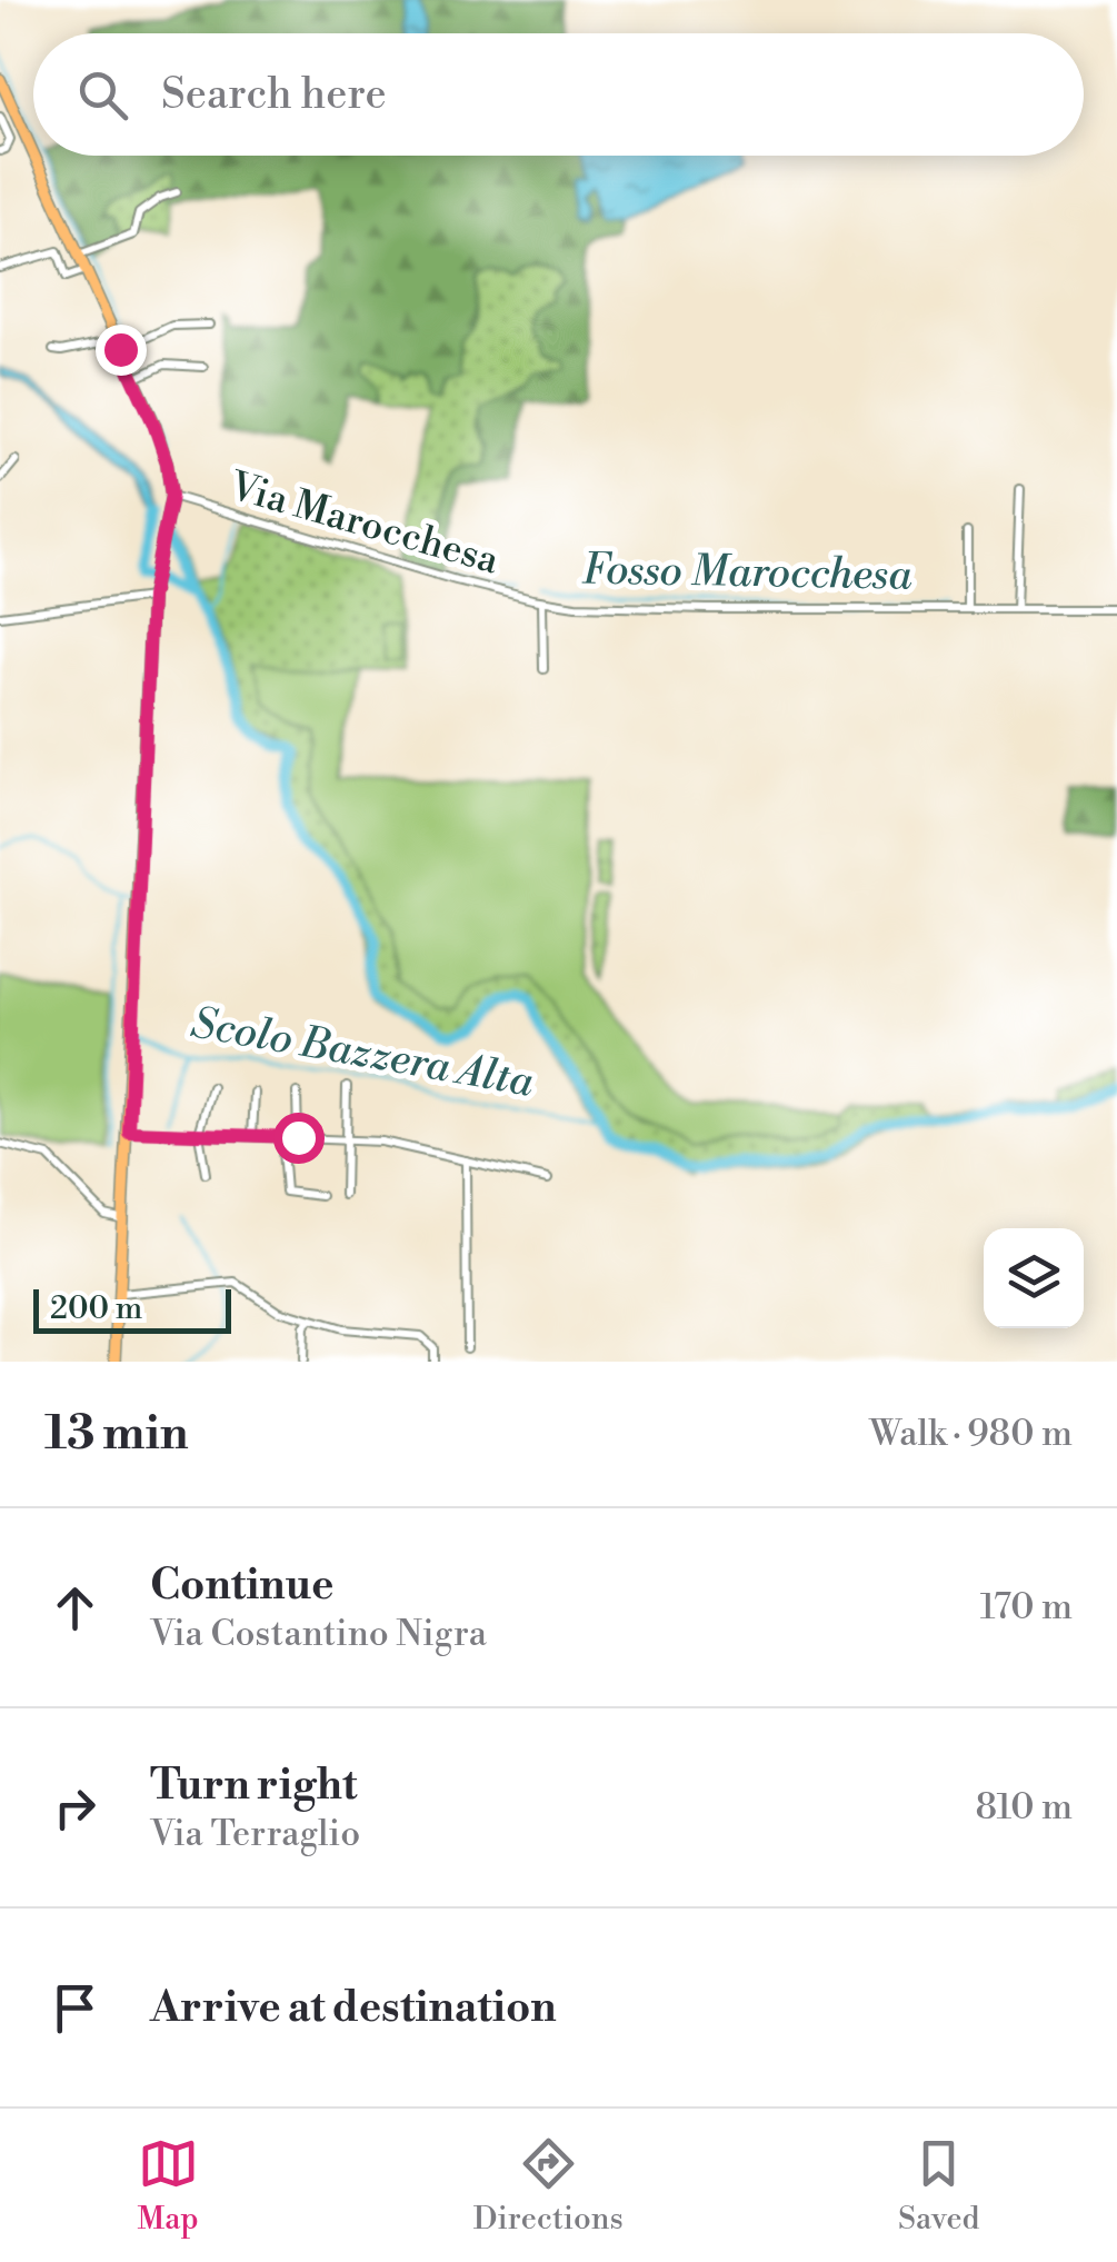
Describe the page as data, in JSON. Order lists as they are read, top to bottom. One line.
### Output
{"streets":{"street":["Via Marocchesa"]},"water":["Fosso Marocchesa","Scolo Bazzera Alta"],"scale_bar":"200 m","page":{"search":"Search here","scale":"200 m","heading":["13 min","Walk · 980 m"],"list":[["Continue","Via Costantino Nigra","170 m"],["Turn right","Via Terraglio","810 m"],"Arrive at destination"],"nav":["Map","Directions","Saved"]}}
